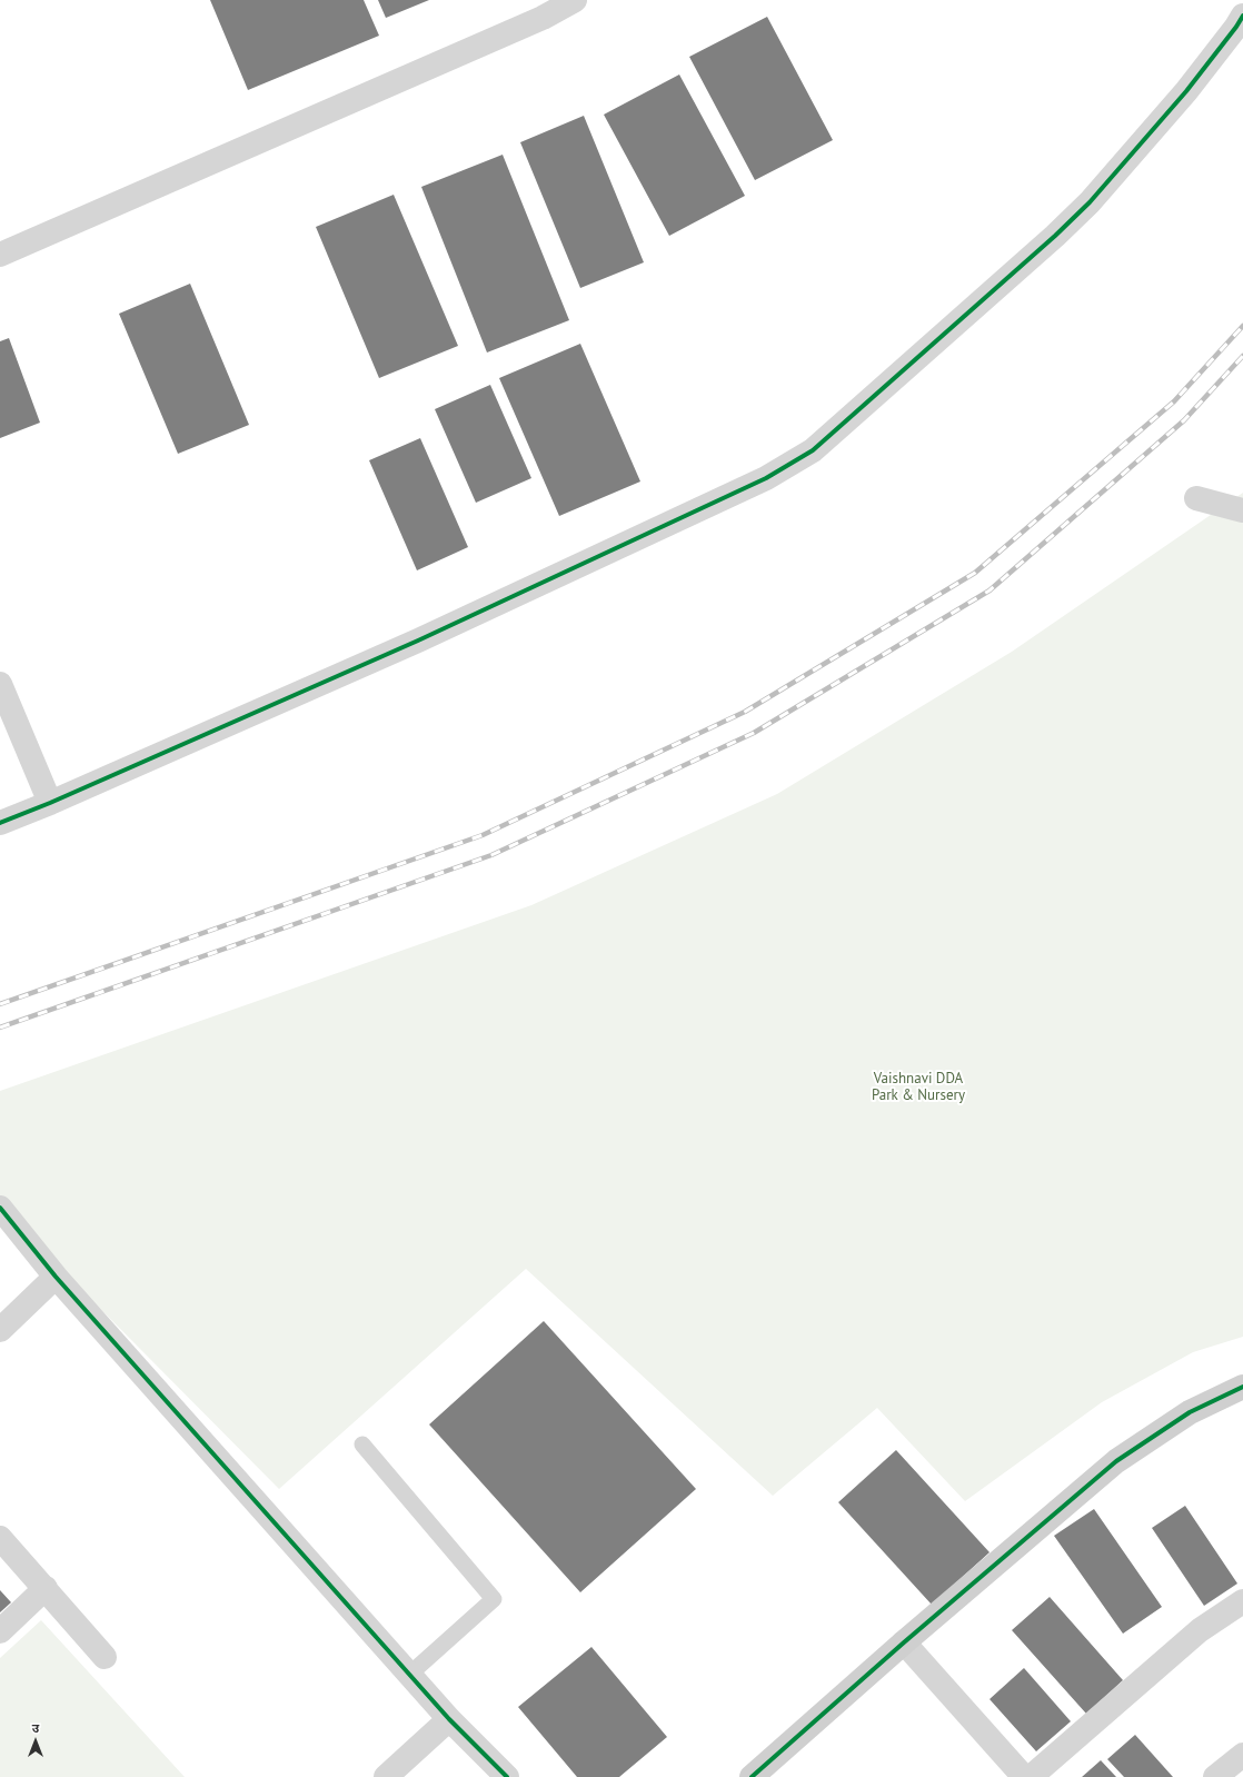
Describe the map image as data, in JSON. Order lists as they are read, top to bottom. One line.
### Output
{"parks":["Vaishnavi DDA Park & Nursery"],"north":"top"}
